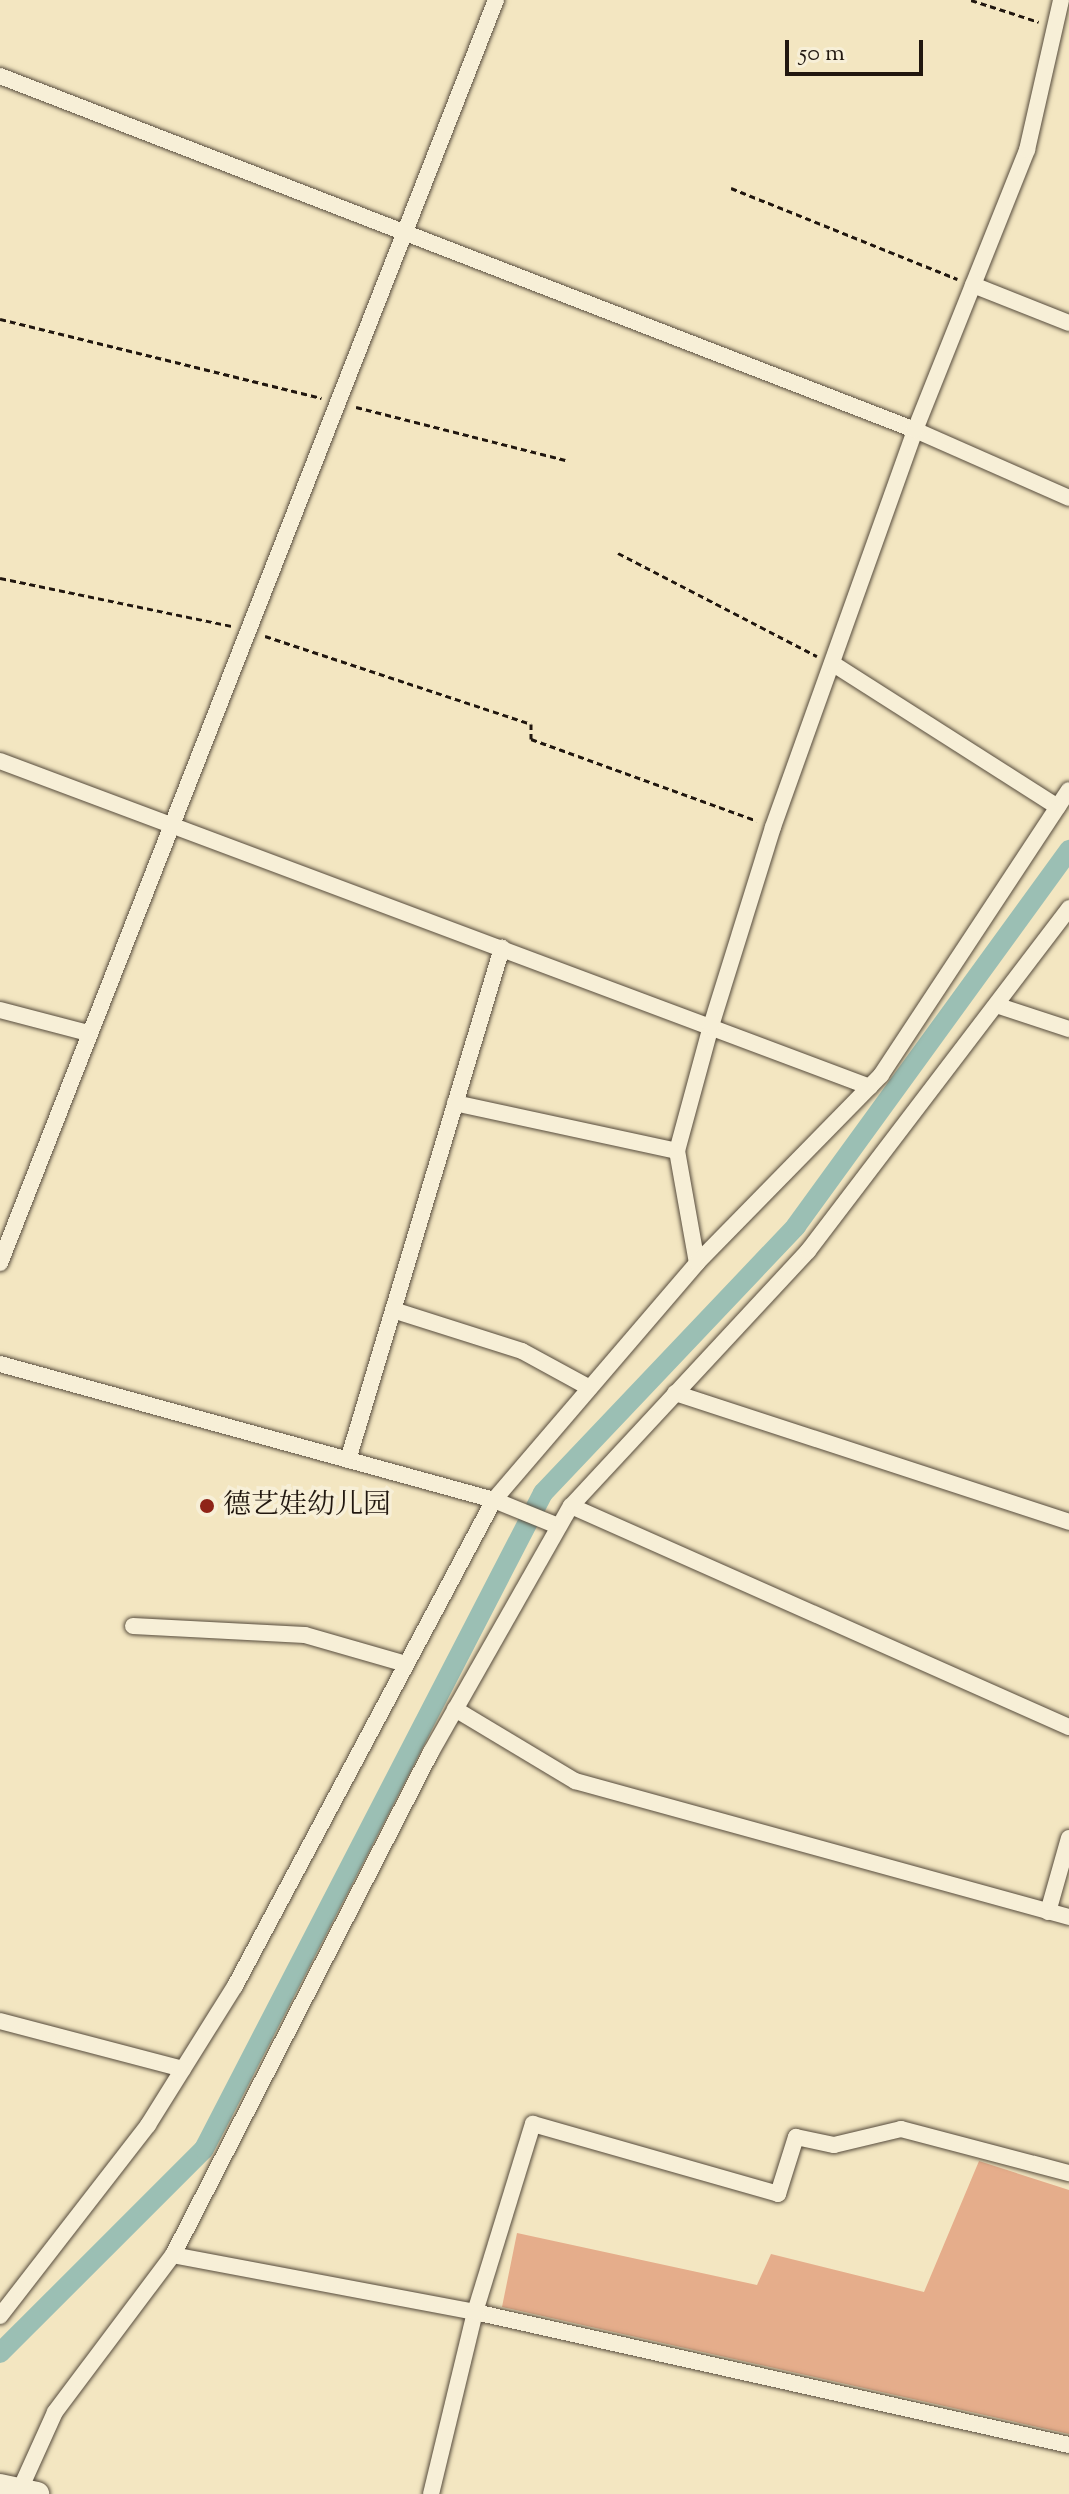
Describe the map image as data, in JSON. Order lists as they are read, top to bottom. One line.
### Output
{"places":["德艺娃幼儿园"],"scale_bar":"50 m"}
